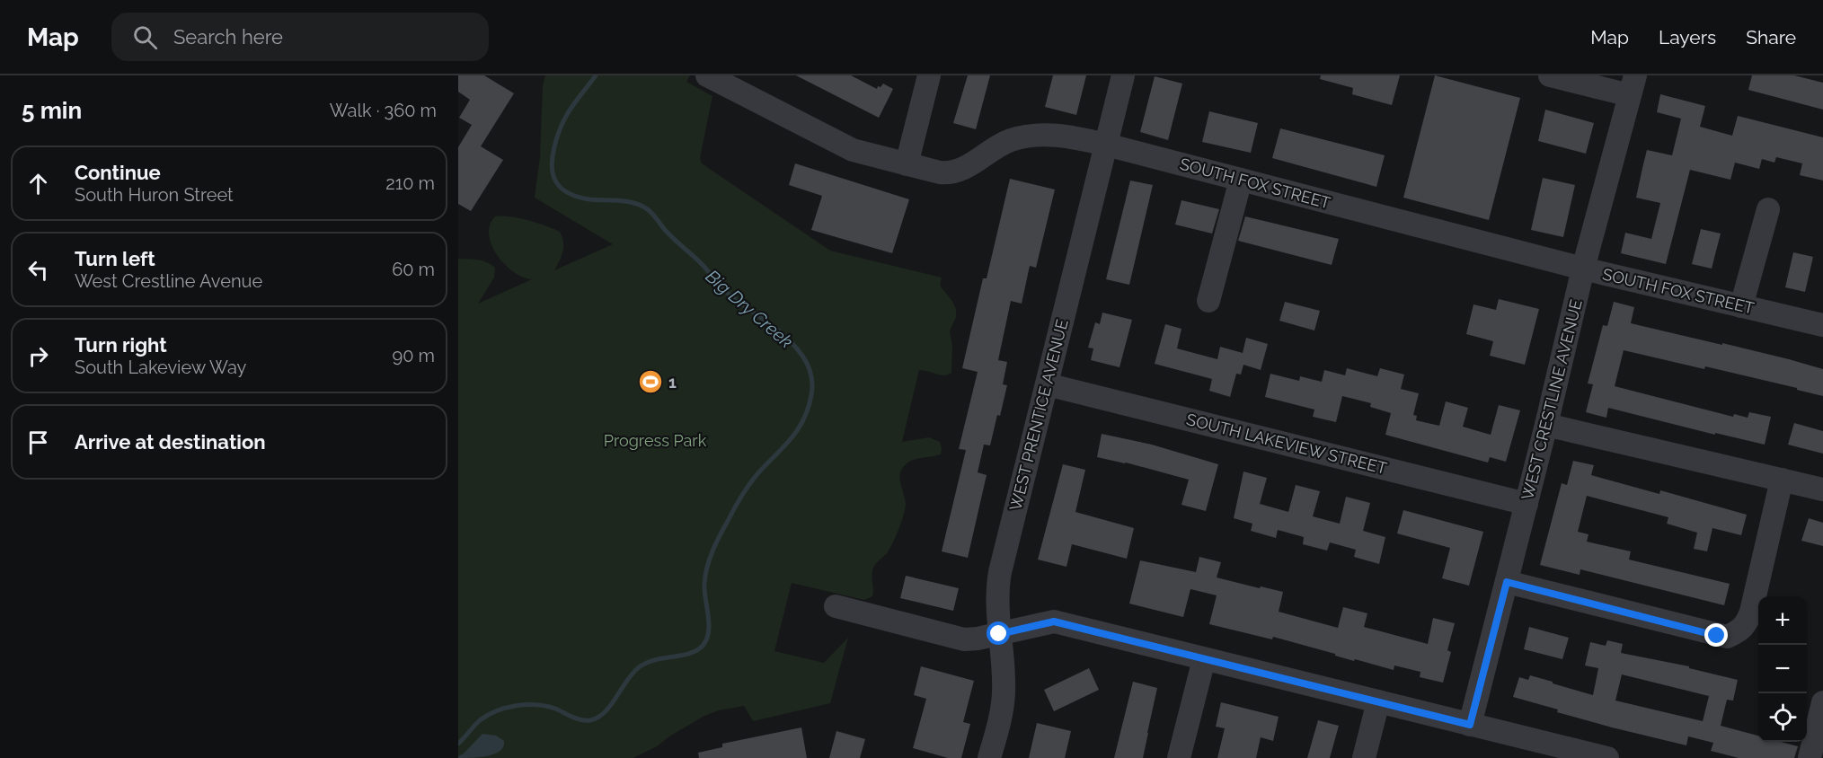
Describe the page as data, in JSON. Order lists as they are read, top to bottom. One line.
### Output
{"streets":{"street":["SOUTH FOX STREET","WEST CRESTLINE AVENUE","WEST PRENTICE AVENUE","SOUTH LAKEVIEW STREET"]},"crossings":[["SOUTH FOX STREET","WEST CRESTLINE AVENUE"],["SOUTH FOX STREET","WEST PRENTICE AVENUE"],["WEST CRESTLINE AVENUE","SOUTH LAKEVIEW STREET"],["WEST PRENTICE AVENUE","SOUTH LAKEVIEW STREET"]],"water":["Big Dry Creek"],"parks":["Progress Park"],"places":{"sports":["1"]},"page":{"header":"Map","search":"Search here","nav":["Map","Layers","Share"],"heading":["5 min","Walk · 360 m"],"list":[["Continue","South Huron Street","210 m"],["Turn left","West Crestline Avenue","60 m"],["Turn right","South Lakeview Way","90 m"],"Arrive at destination"],"map_buttons":["+","−"]}}
